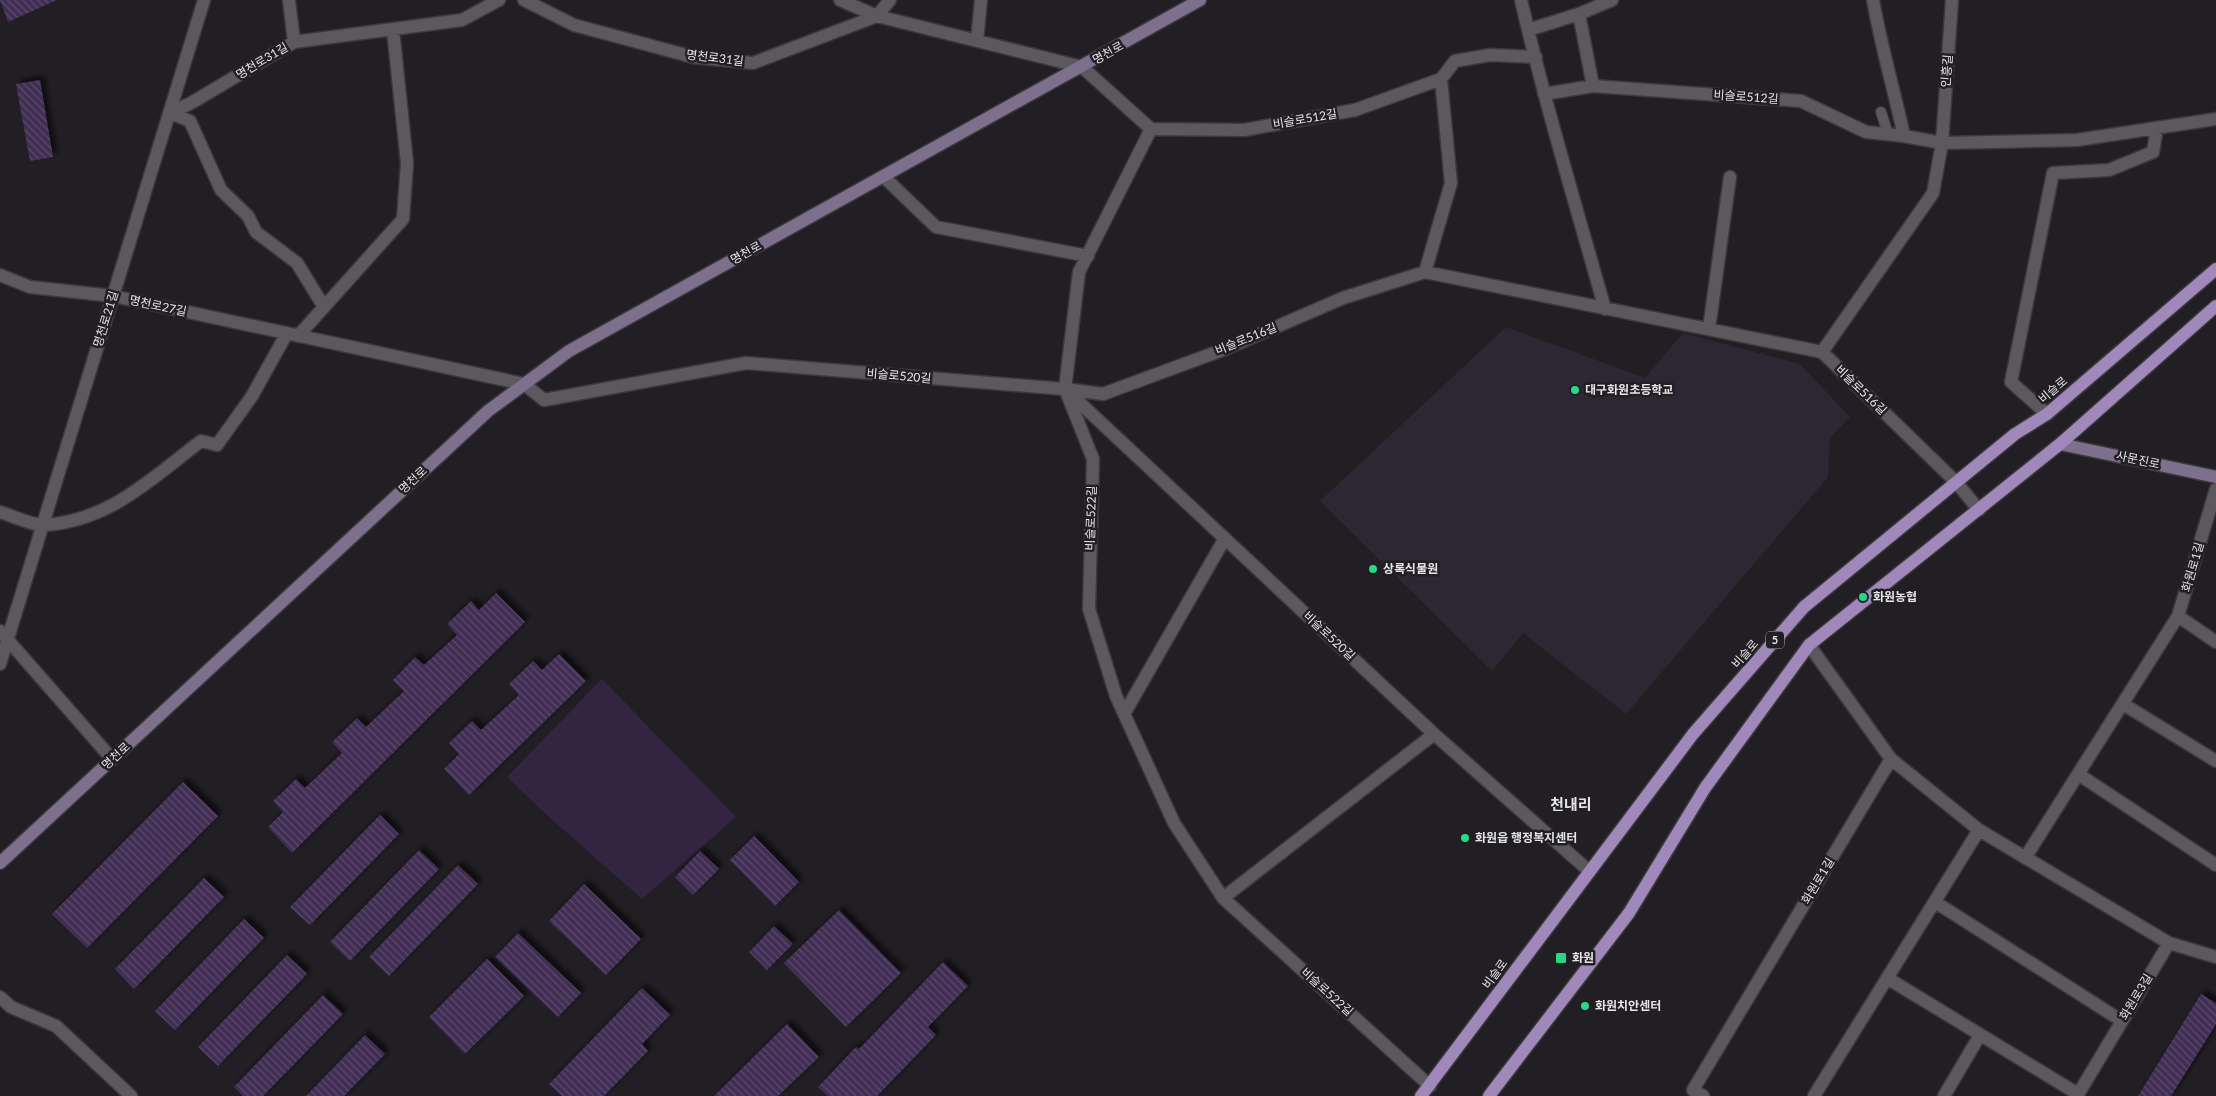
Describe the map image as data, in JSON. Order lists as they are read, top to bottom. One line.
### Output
{"streets":{"main road":["비슬로","5"],"street":["명천로","명천로31길","인흥길","비슬로512길","명천로27길","명천로21길","비슬로516길","비슬로520길","사문진로","비슬로522길","화원로1길","화원로3길"]},"crossings":[["명천로","명천로27길"],["명천로","비슬로520길"],["명천로31길","명천로21길"],["인흥길","비슬로512길"],["비슬로512길","비슬로522길"],["명천로27길","명천로21길"],["명천로27길","비슬로520길"],["비슬로516길","비슬로520길"],["비슬로516길","비슬로"],["비슬로516길","비슬로522길"],["비슬로516길","5"],["비슬로520길","비슬로"],["비슬로520길","비슬로522길"],["비슬로","비슬로522길"],["사문진로","5"]],"districts":["천내리"],"places":{"other":["대구화원초등학교","상록식물원","화원농협","화원읍 행정복지센터","화원치안센터"],"transit":["화원"]}}
